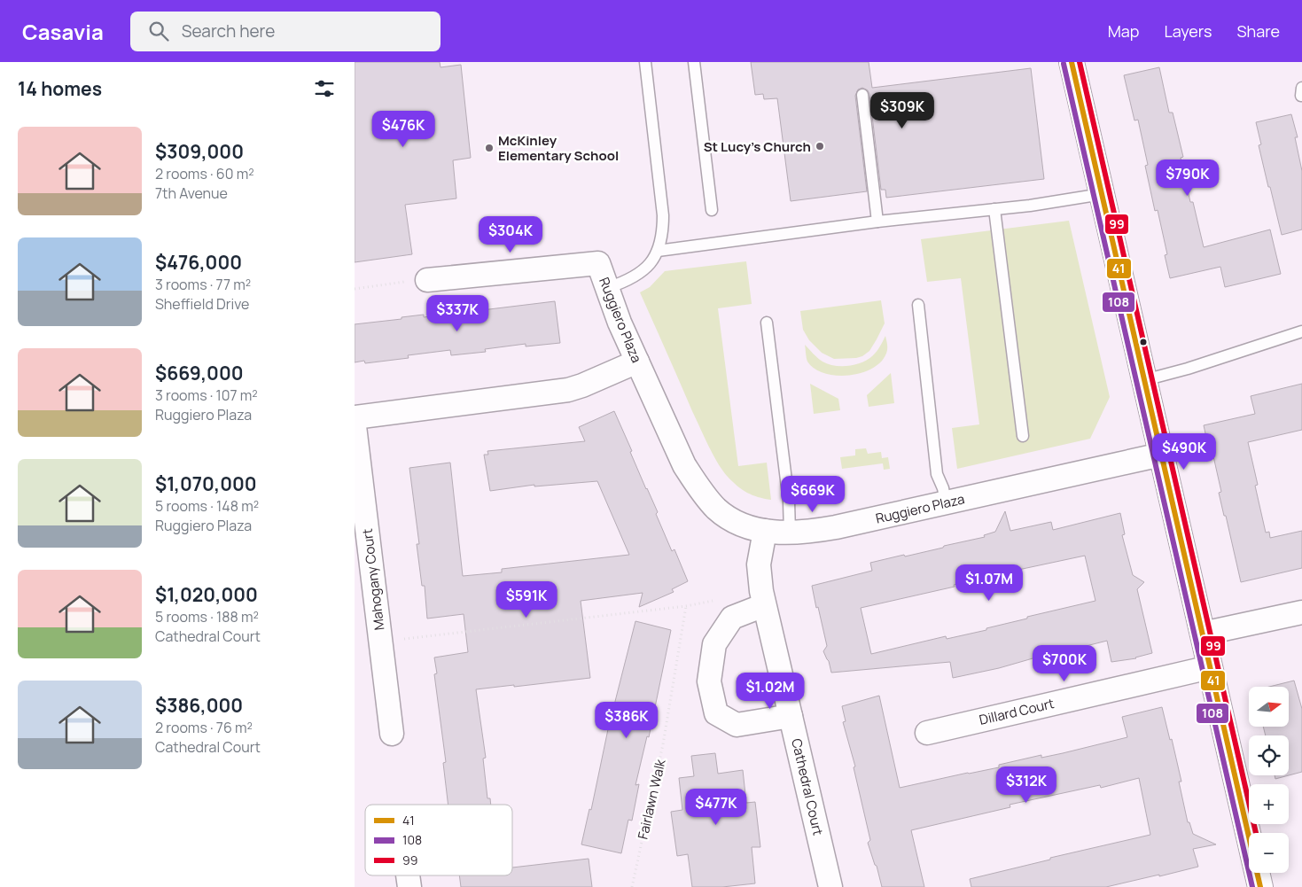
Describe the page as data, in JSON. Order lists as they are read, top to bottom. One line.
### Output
{"streets":{"street":["Ruggiero Plaza","Mahogany Court","Dillard Court","Cathedral Court"],"path":["Fairlawn Walk"]},"crossings":[["Ruggiero Plaza","Cathedral Court"]],"places":["St Lucy's Church","McKinley Elementary School"],"lines":["transit line 41","transit line 99","transit line 108"],"legend":["41","108","99"],"north":"right","page":{"header":"Casavia","search":"Search here","nav":["Map","Layers","Share"],"heading":"14 homes","price":["$309K","$476K","$790K","$304K","$337K","$490K","$669K","$1.07M","$591K","$700K","$1.02M","$386K","$312K","$477K"],"list":[{"name":"$309,000","note":"2 rooms · 60 m² · 7th Avenue"},{"name":"$476,000","note":"3 rooms · 77 m² · Sheffield Drive"},{"name":"$669,000","note":"3 rooms · 107 m² · Ruggiero Plaza"},{"name":"$1,070,000","note":"5 rooms · 148 m² · Ruggiero Plaza"},{"name":"$1,020,000","note":"5 rooms · 188 m² · Cathedral Court"},{"name":"$386,000","note":"2 rooms · 76 m² · Cathedral Court"}],"map_buttons":["+","−"]}}
